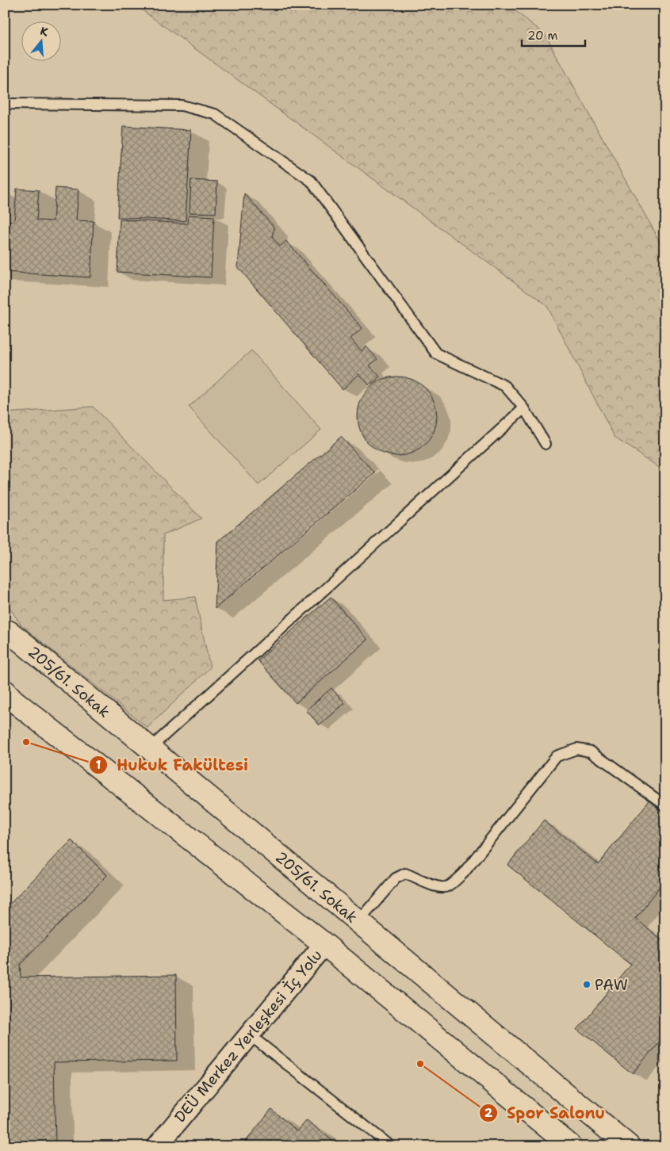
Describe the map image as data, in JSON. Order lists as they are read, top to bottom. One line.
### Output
{"streets":{"main road":["205/61. Sokak"],"street":["DEÜ Merkez Yerleşkesi İç Yolu"]},"places":["Hukuk Fakültesi","PAW","Spor Salonu"],"scale_bar":"20 m","north":"top"}
